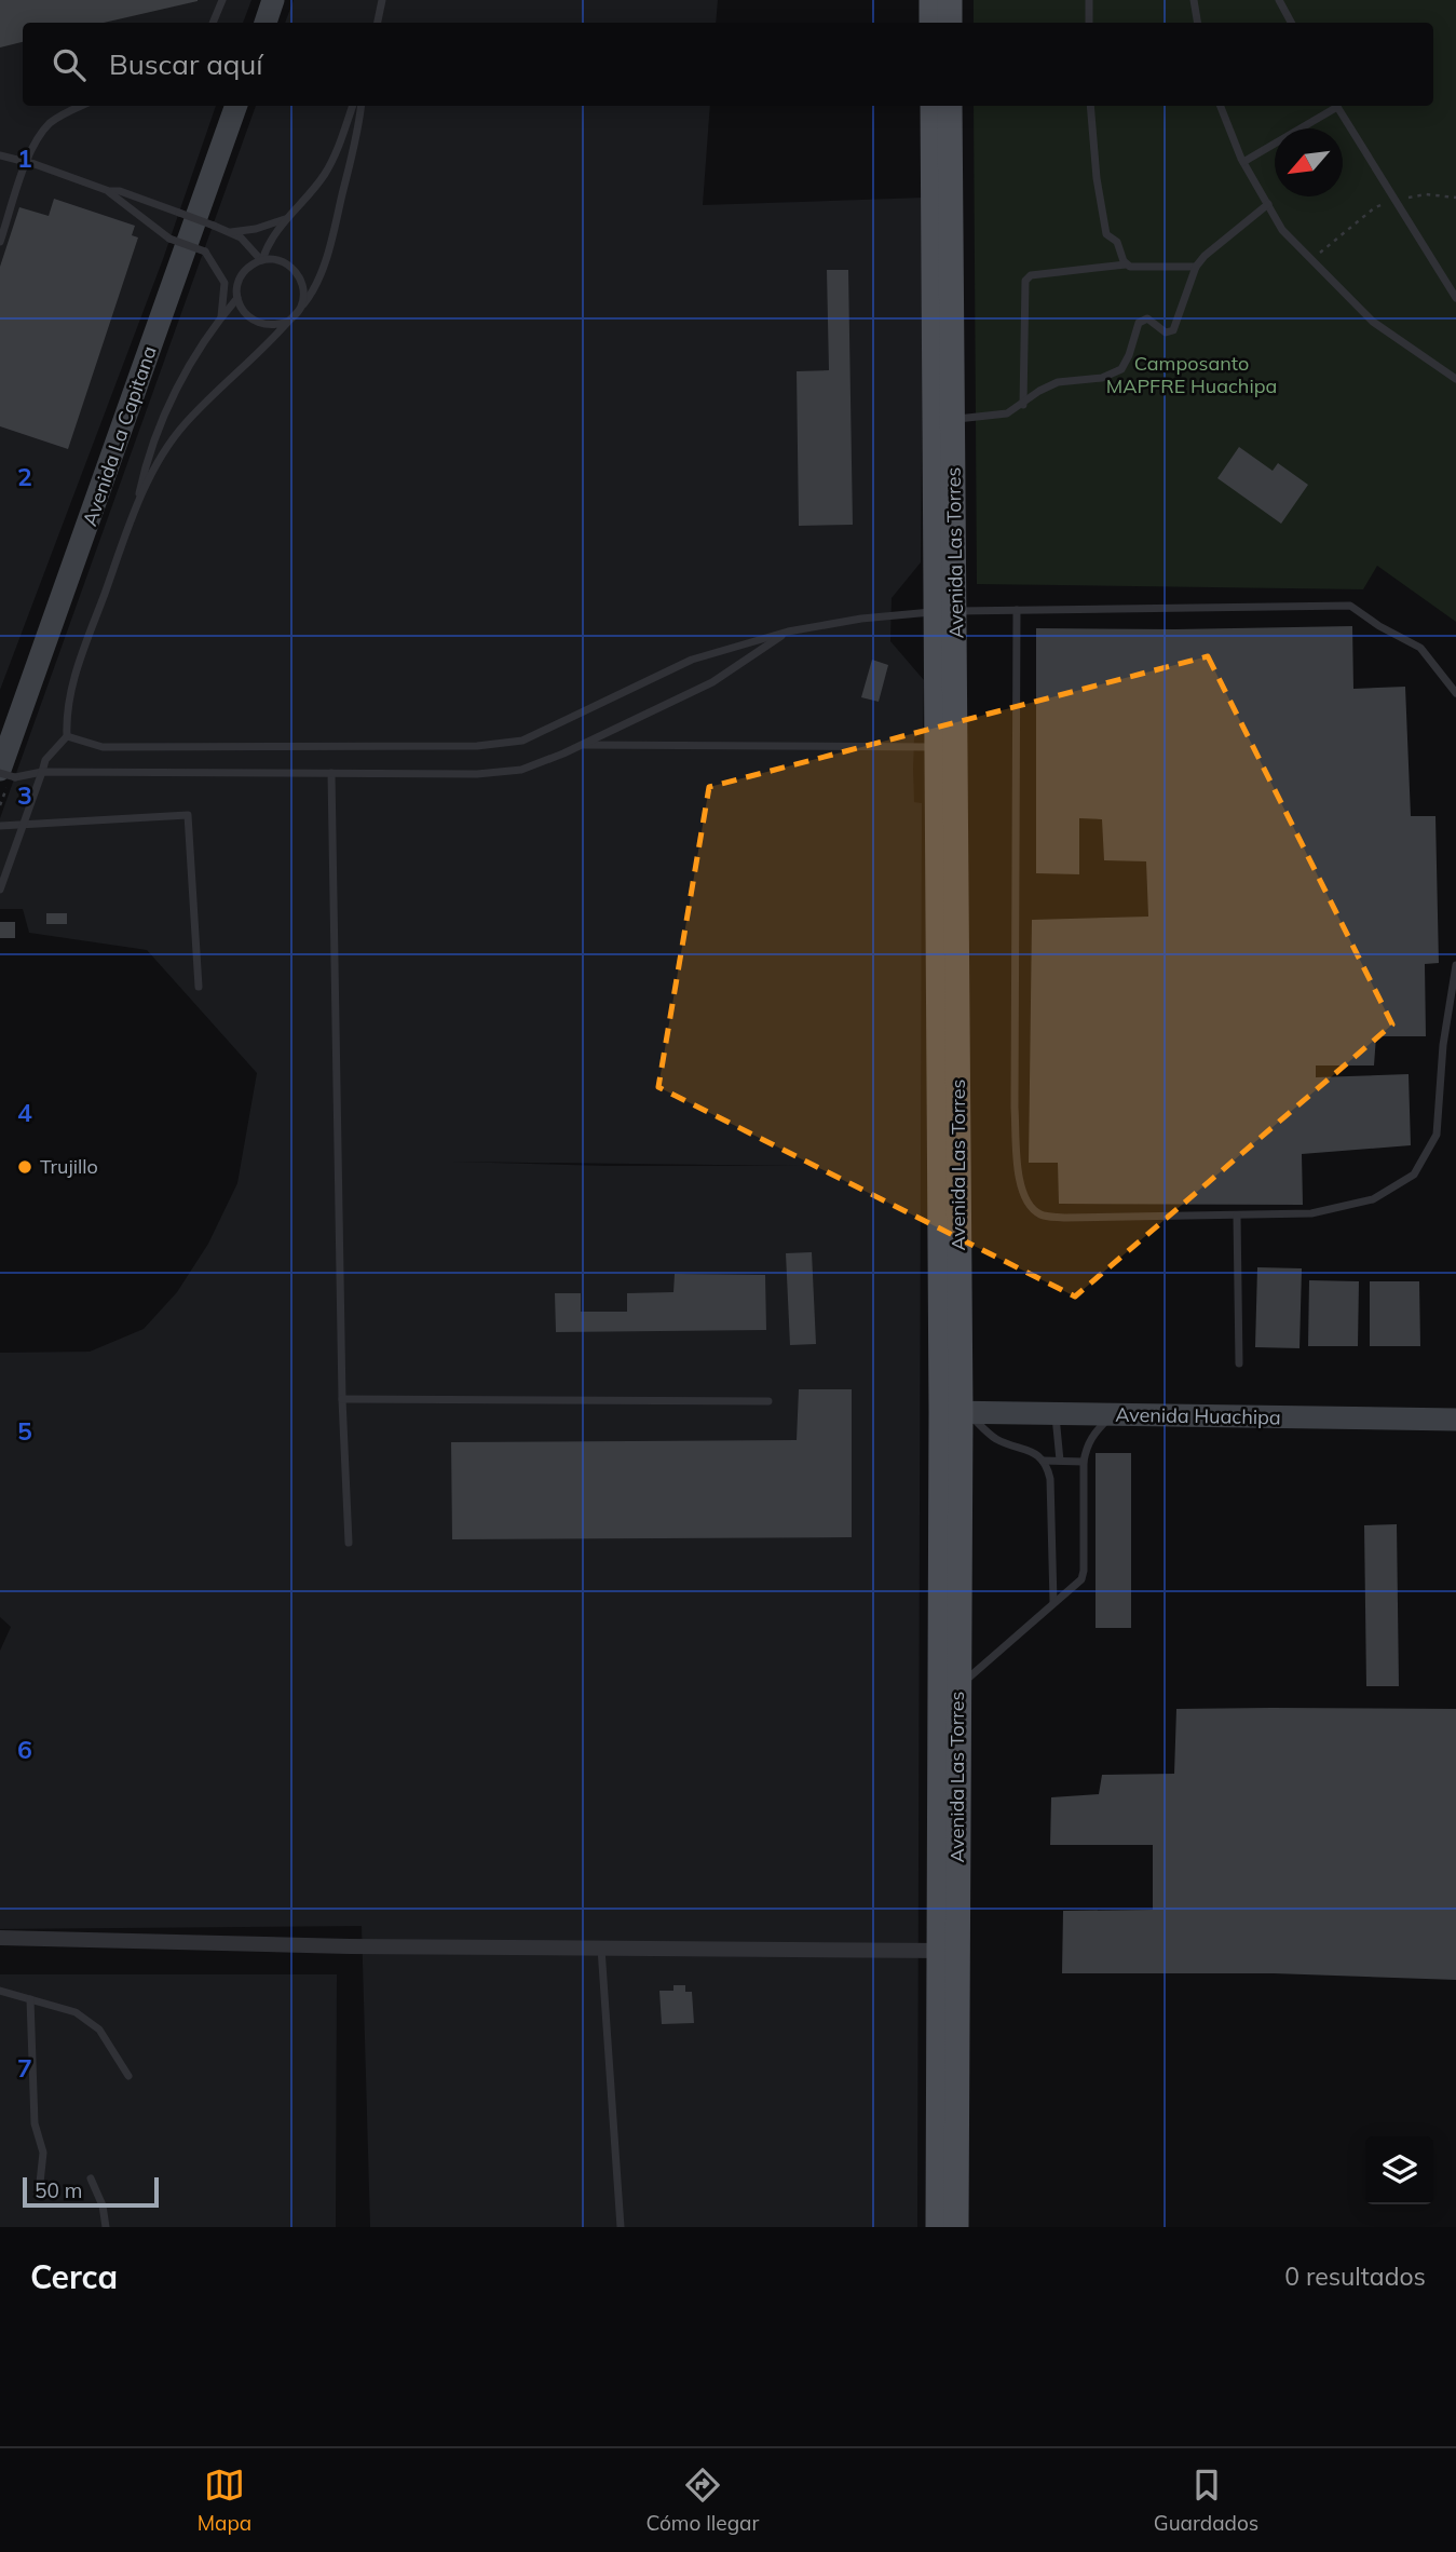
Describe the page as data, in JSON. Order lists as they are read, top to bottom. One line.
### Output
{"streets":{"main road":["Avenida Las Torres"],"street":["Avenida La Capitana","Avenida Huachipa"]},"crossings":[["Avenida Las Torres","Avenida Huachipa"]],"parks":["Camposanto MAPFRE Huachipa"],"places":["Trujillo"],"scale_bar":"50 m","north":"bottom left","page":{"search":"Buscar aquí","scale":"50 m","heading":["Cerca","0 resultados"],"nav":["Mapa","Cómo llegar","Guardados"]},"grid":{"rows":["1","2","3","4","5","6","7"]}}
